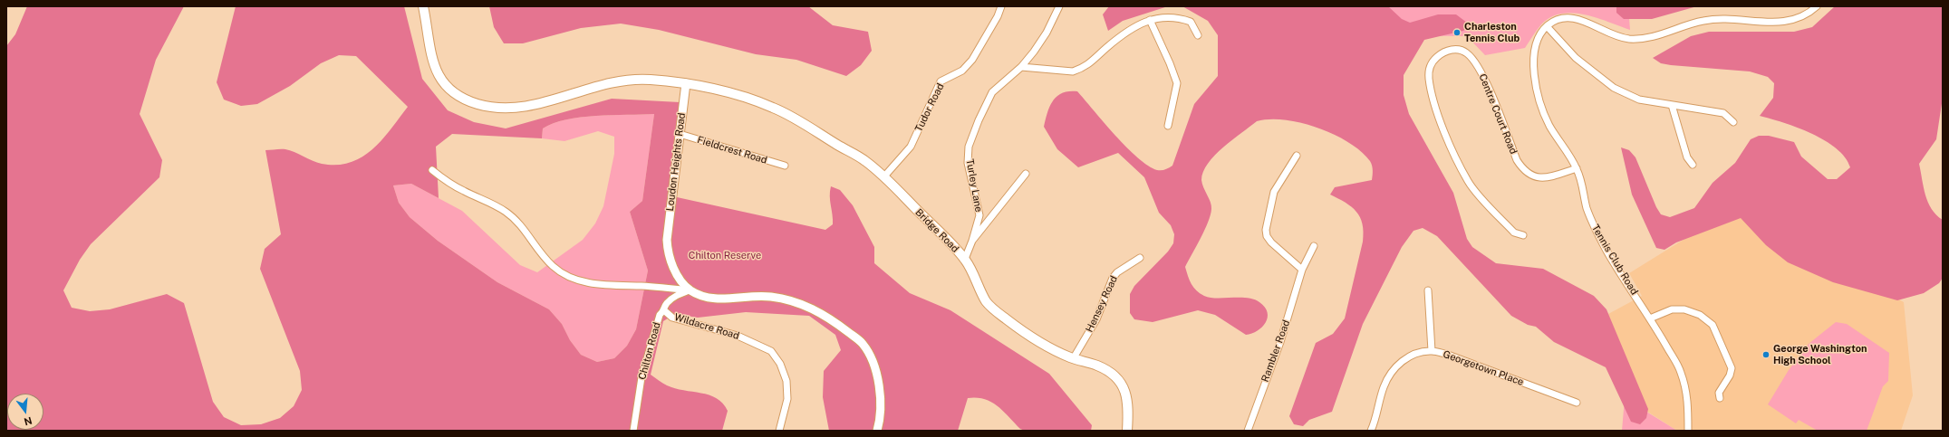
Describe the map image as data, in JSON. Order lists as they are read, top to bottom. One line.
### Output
{"streets":{"main road":["Bridge Road"],"street":["Tudor Road","Centre Court Road","Fieldcrest Road","Loudon Heights Road","Turley Lane","Tennis Club Road","Hensey Road","Wildacre Road","Chilton Road","Rambler Road","Georgetown Place"]},"crossings":[["Tudor Road","Bridge Road"],["Centre Court Road","Tennis Club Road"],["Fieldcrest Road","Loudon Heights Road"],["Loudon Heights Road","Bridge Road"],["Loudon Heights Road","Chilton Road"],["Bridge Road","Hensey Road"],["Wildacre Road","Chilton Road"]],"parks":["Chilton Reserve"],"places":["Charleston Tennis Club","George Washington High School"],"north":"bottom"}
